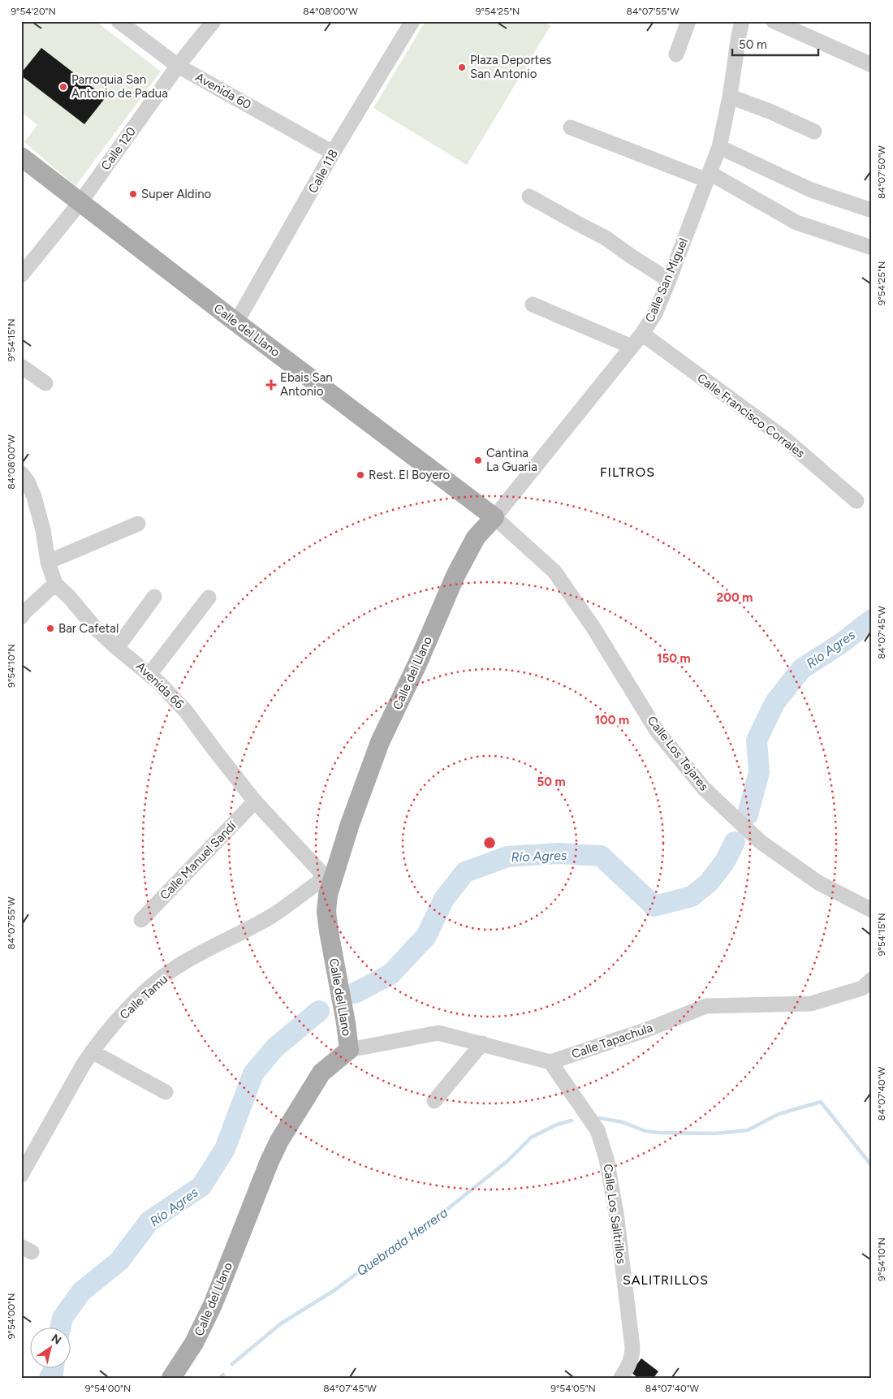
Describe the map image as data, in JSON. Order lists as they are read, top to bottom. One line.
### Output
{"streets":{"main road":["Calle del Llano"],"street":["Avenida 60","Calle 120","Calle 118","Calle San Miguel","Calle Francisco Corrales","Avenida 66","Calle Los Tejares","Calle Manuel Sandí","Calle Tamu","Calle Tapachula","Calle Los Salitrillos"]},"crossings":[["Avenida 60","Calle 120"],["Avenida 60","Calle 118"],["Calle 120","Calle del Llano"],["Calle 118","Calle del Llano"],["Calle San Miguel","Calle del Llano"],["Calle San Miguel","Calle Francisco Corrales"],["Calle San Miguel","Calle Los Tejares"],["Calle del Llano","Avenida 66"],["Calle del Llano","Calle Los Tejares"],["Calle del Llano","Calle Tamu"],["Avenida 66","Calle Manuel Sandí"],["Avenida 66","Calle Tamu"],["Calle Tapachula","Calle Los Salitrillos"]],"districts":["FILTROS","SALITRILLOS"],"water":["Río Agres","Quebrada Herrera"],"places":{"other":["Plaza Deportes San Antonio","Parroquia San Antonio de Padua","Super Aldino","Cantina La Guaria","Rest. El Boyero","Bar Cafetal"],"health":["Ebais San Antonio"]},"scale_bar":"50 m","north":"top right","coordinates":["9°54'20\"N","84°08'00\"W","9°54'25\"N","84°07'55\"W","84°07'50\"W","9°54'15\"N","84°07'45\"W","9°54'10\"N","84°07'40\"W","9°54'00\"N","9°54'05\"N"],"rings":["200 m","150 m","100 m","50 m"]}
